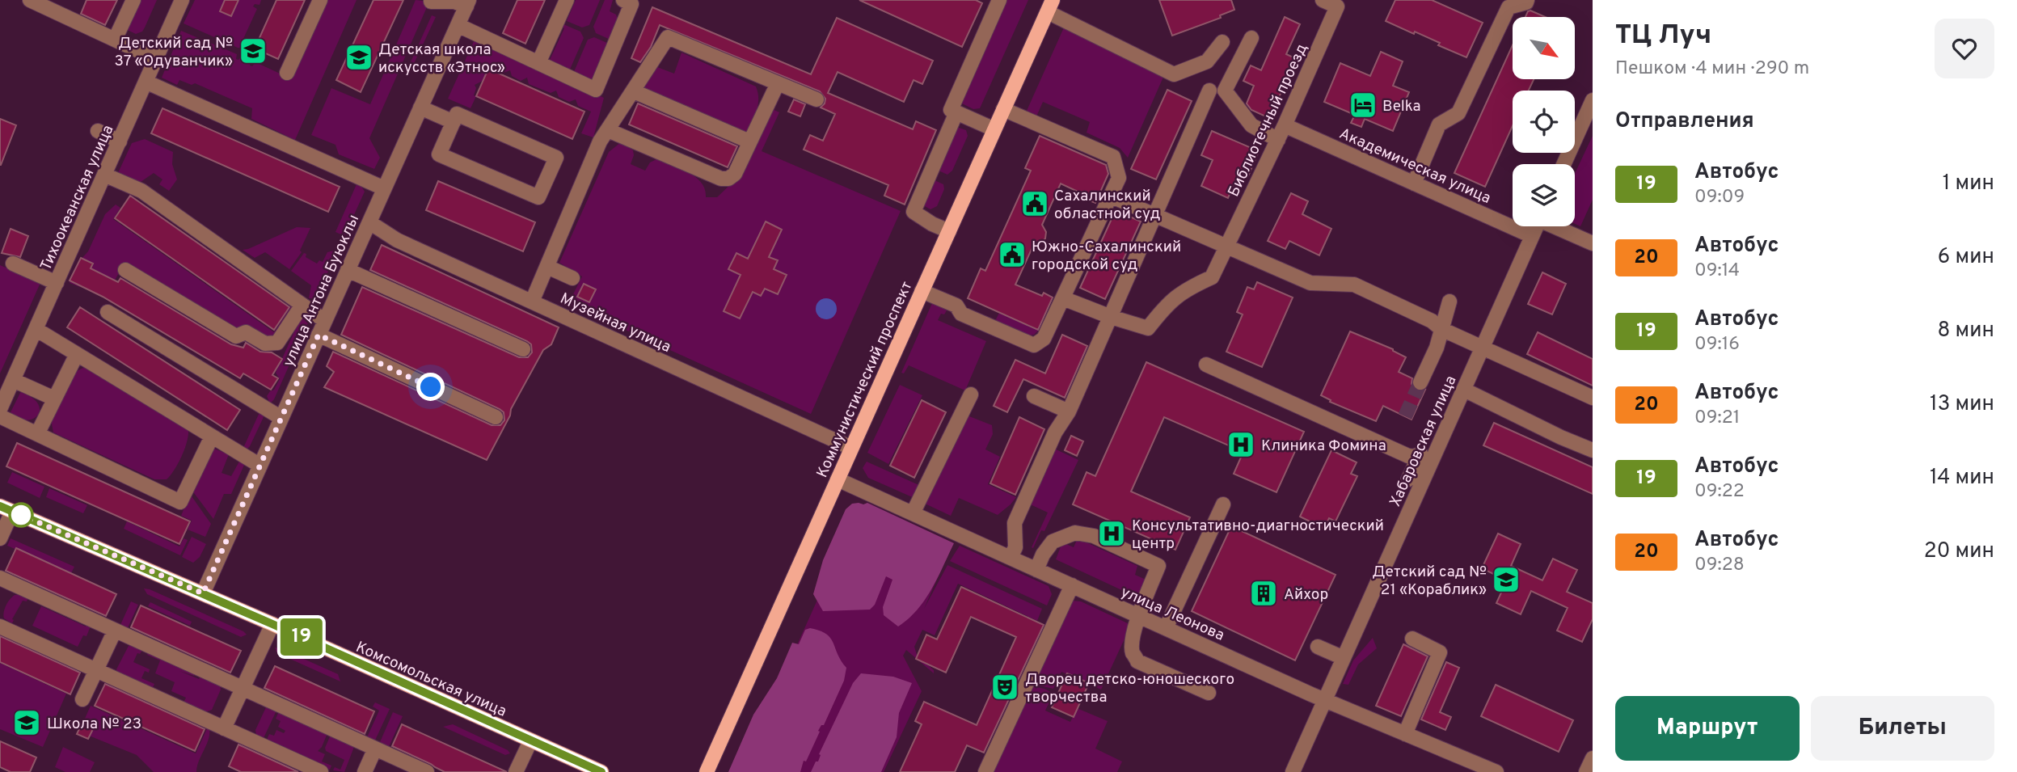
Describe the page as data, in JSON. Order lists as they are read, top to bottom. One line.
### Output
{"streets":{"main road":["Коммунистический проспект","Комсомольская улица"],"street":["Библиотечный проезд","Академическая улица","Тихоокеанская улица","улица Антона Буюклы","Музейная улица","Хабаровская улица","улица Леонова"]},"crossings":[["Библиотечный проезд","Академическая улица"],["Академическая улица","Хабаровская улица"],["улица Антона Буюклы","Музейная улица"],["улица Антона Буюклы","Комсомольская улица"],["Музейная улица","Коммунистический проспект"],["Коммунистический проспект","улица Леонова"],["Хабаровская улица","улица Леонова"]],"places":{"school or university":["Детский сад № 37 «Одуванчик»","Детская школа искусств «Этнос»","Детский сад № 21 «Кораблик»","Школа № 23"],"hotel":["Belka"],"public building":["Сахалинский областной суд","Южно-Сахалинский городской суд"],"hospital":["Клиника Фомина","Консультативно-диагностический центр"],"building":["Айхор"],"theatre":["Дворец детско-юношеского творчества"]},"lines":["bus line 19"],"north":"bottom right","page":{"on_map":"19","heading":[["ТЦ Луч","Пешком · 4 мин · 290 m"],"Отправления"],"list":[{"mark":"19","name":"Автобус","note":"09:09","value":"1 мин"},{"mark":"20","name":"Автобус","note":"09:14","value":"6 мин"},{"mark":"19","name":"Автобус","note":"09:16","value":"8 мин"},{"mark":"20","name":"Автобус","note":"09:21","value":"13 мин"},{"mark":"19","name":"Автобус","note":"09:22","value":"14 мин"},{"mark":"20","name":"Автобус","note":"09:28","value":"20 мин"}],"buttons":["Маршрут","Билеты"]}}
